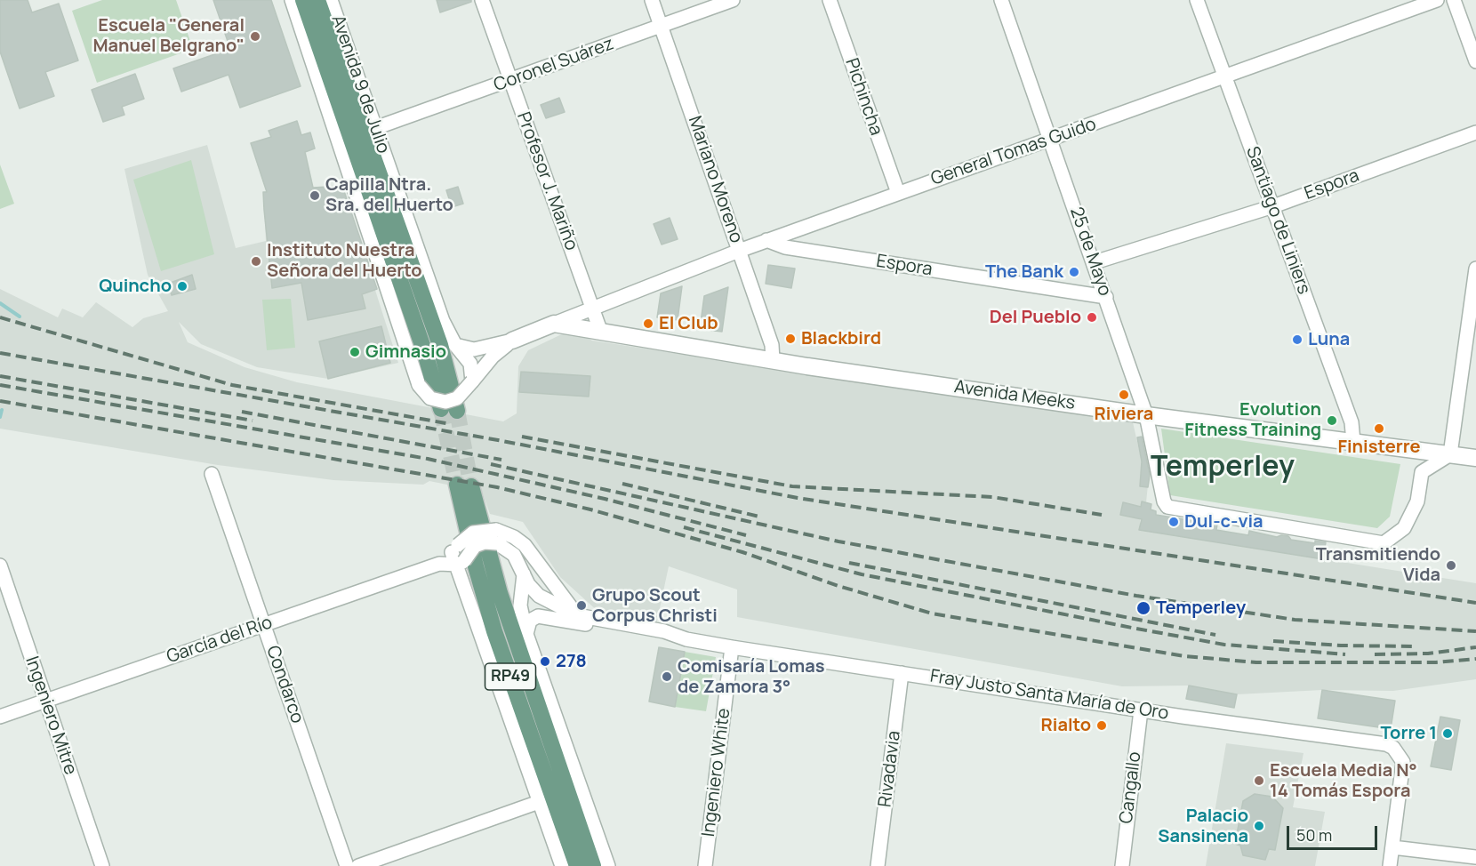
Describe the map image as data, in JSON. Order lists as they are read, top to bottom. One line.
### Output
{"streets":{"main road":["RP49"],"street":["Coronel Suárez","Avenida 9 de Julio","Pichincha","General Tomas Guido","Mariano Moreno","Profesor J. Mariño","Espora","Santiago de Liniers","25 de Mayo","Avenida Meeks","García del Río","Condarco","Fray Justo Santa María de Oro","Ingeniero Mitre","Rivadavia","Ingeniero White","Cangallo"]},"crossings":[["Coronel Suárez","Avenida 9 de Julio"],["Coronel Suárez","Mariano Moreno"],["Coronel Suárez","Profesor J. Mariño"],["Pichincha","General Tomas Guido"],["General Tomas Guido","Mariano Moreno"],["General Tomas Guido","Profesor J. Mariño"],["General Tomas Guido","Espora"],["General Tomas Guido","Santiago de Liniers"],["General Tomas Guido","25 de Mayo"],["General Tomas Guido","Avenida Meeks"],["Mariano Moreno","Avenida Meeks"],["Profesor J. Mariño","Avenida Meeks"],["Espora","Santiago de Liniers"],["Espora","25 de Mayo"],["Santiago de Liniers","Avenida Meeks"],["25 de Mayo","Avenida Meeks"],["García del Río","Condarco"],["García del Río","Ingeniero Mitre"],["Fray Justo Santa María de Oro","Rivadavia"],["Fray Justo Santa María de Oro","Ingeniero White"],["Fray Justo Santa María de Oro","Cangallo"]],"districts":["Temperley"],"places":["Escuela \"General Manuel Belgrano\"","Capilla Ntra. Sra. del Huerto","Instituto Nuestra Señora del Huerto","The Bank","Quincho","Del Pueblo","El Club","Blackbird","Luna","Gimnasio","Riviera","Evolution Fitness Training","Finisterre","Dul-c-via","Transmitiendo Vida","Grupo Scout Corpus Christi","Temperley","278","Comisaría Lomas de Zamora 3°","Rialto","Torre 1","Escuela Media N° 14 Tomás Espora","Palacio Sansinena"],"scale_bar":"50 m"}
